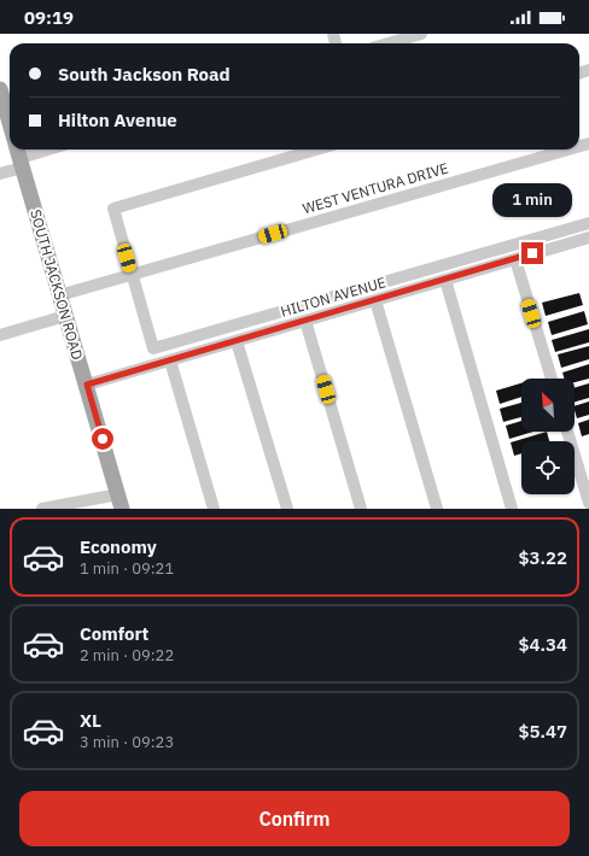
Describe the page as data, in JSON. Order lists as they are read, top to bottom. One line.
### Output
{"streets":{"main road":["SOUTH JACKSON ROAD"],"street":["WEST VENTURA DRIVE","HILTON AVENUE"]},"crossings":[["WEST VENTURA DRIVE","SOUTH JACKSON ROAD"],["SOUTH JACKSON ROAD","HILTON AVENUE"]],"north":"top left","page":{"status":"09:19","banner":["South Jackson Road","Hilton Avenue"],"bubble":"1 min","list":[{"name":"Economy","note":"1 min · 09:21","value":"$3.22"},{"name":"Comfort","note":"2 min · 09:22","value":"$4.34"},{"name":"XL","note":"3 min · 09:23","value":"$5.47"}],"buttons":"Confirm"}}
